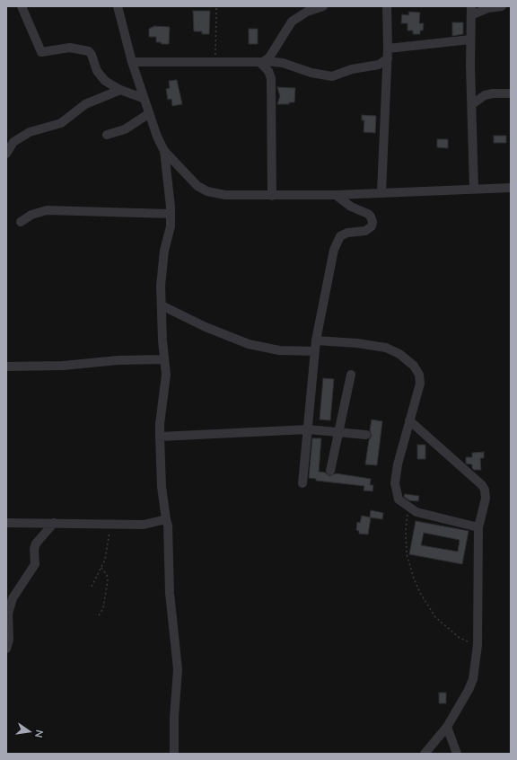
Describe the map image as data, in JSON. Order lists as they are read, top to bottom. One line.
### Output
{"north":"right"}
